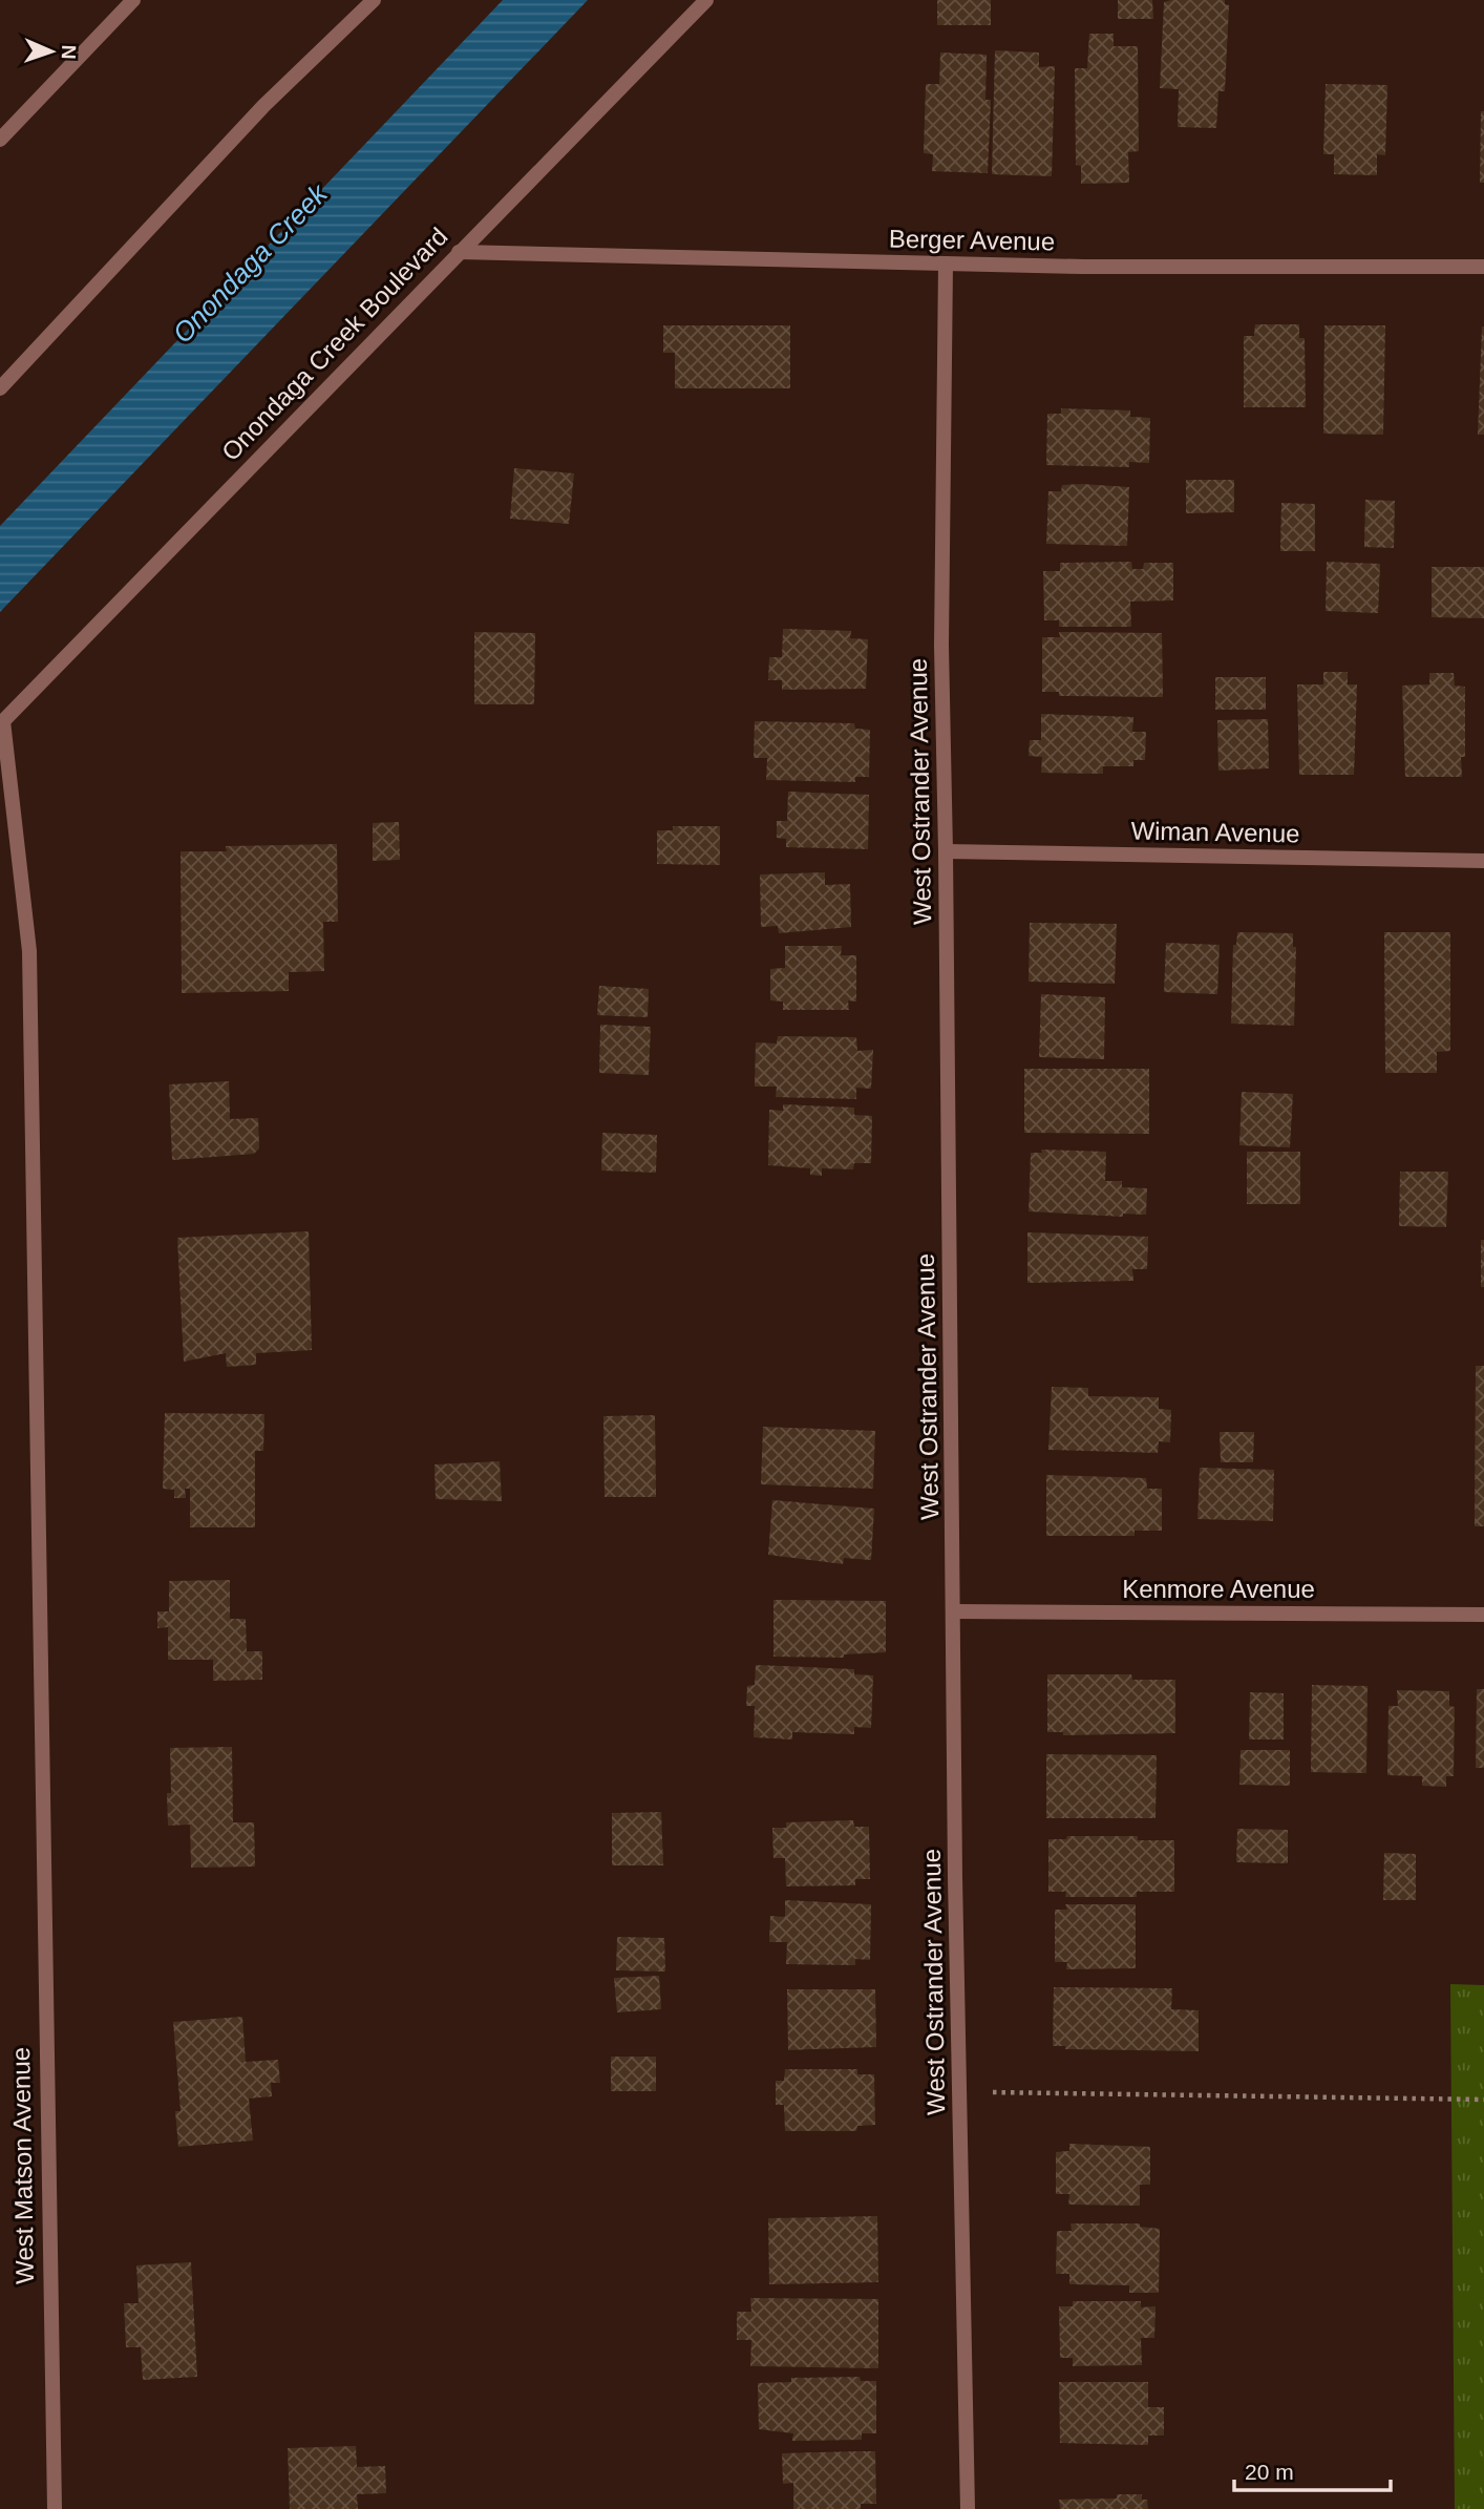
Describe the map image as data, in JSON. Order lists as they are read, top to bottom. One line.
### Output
{"streets":{"street":["Berger Avenue","Onondaga Creek Boulevard","West Ostrander Avenue","Wiman Avenue","Kenmore Avenue","West Matson Avenue"]},"crossings":[["Berger Avenue","Onondaga Creek Boulevard"],["Berger Avenue","West Ostrander Avenue"],["Onondaga Creek Boulevard","West Matson Avenue"],["West Ostrander Avenue","Wiman Avenue"],["West Ostrander Avenue","Kenmore Avenue"]],"water":["Onondaga Creek"],"scale_bar":"20 m","north":"right"}
